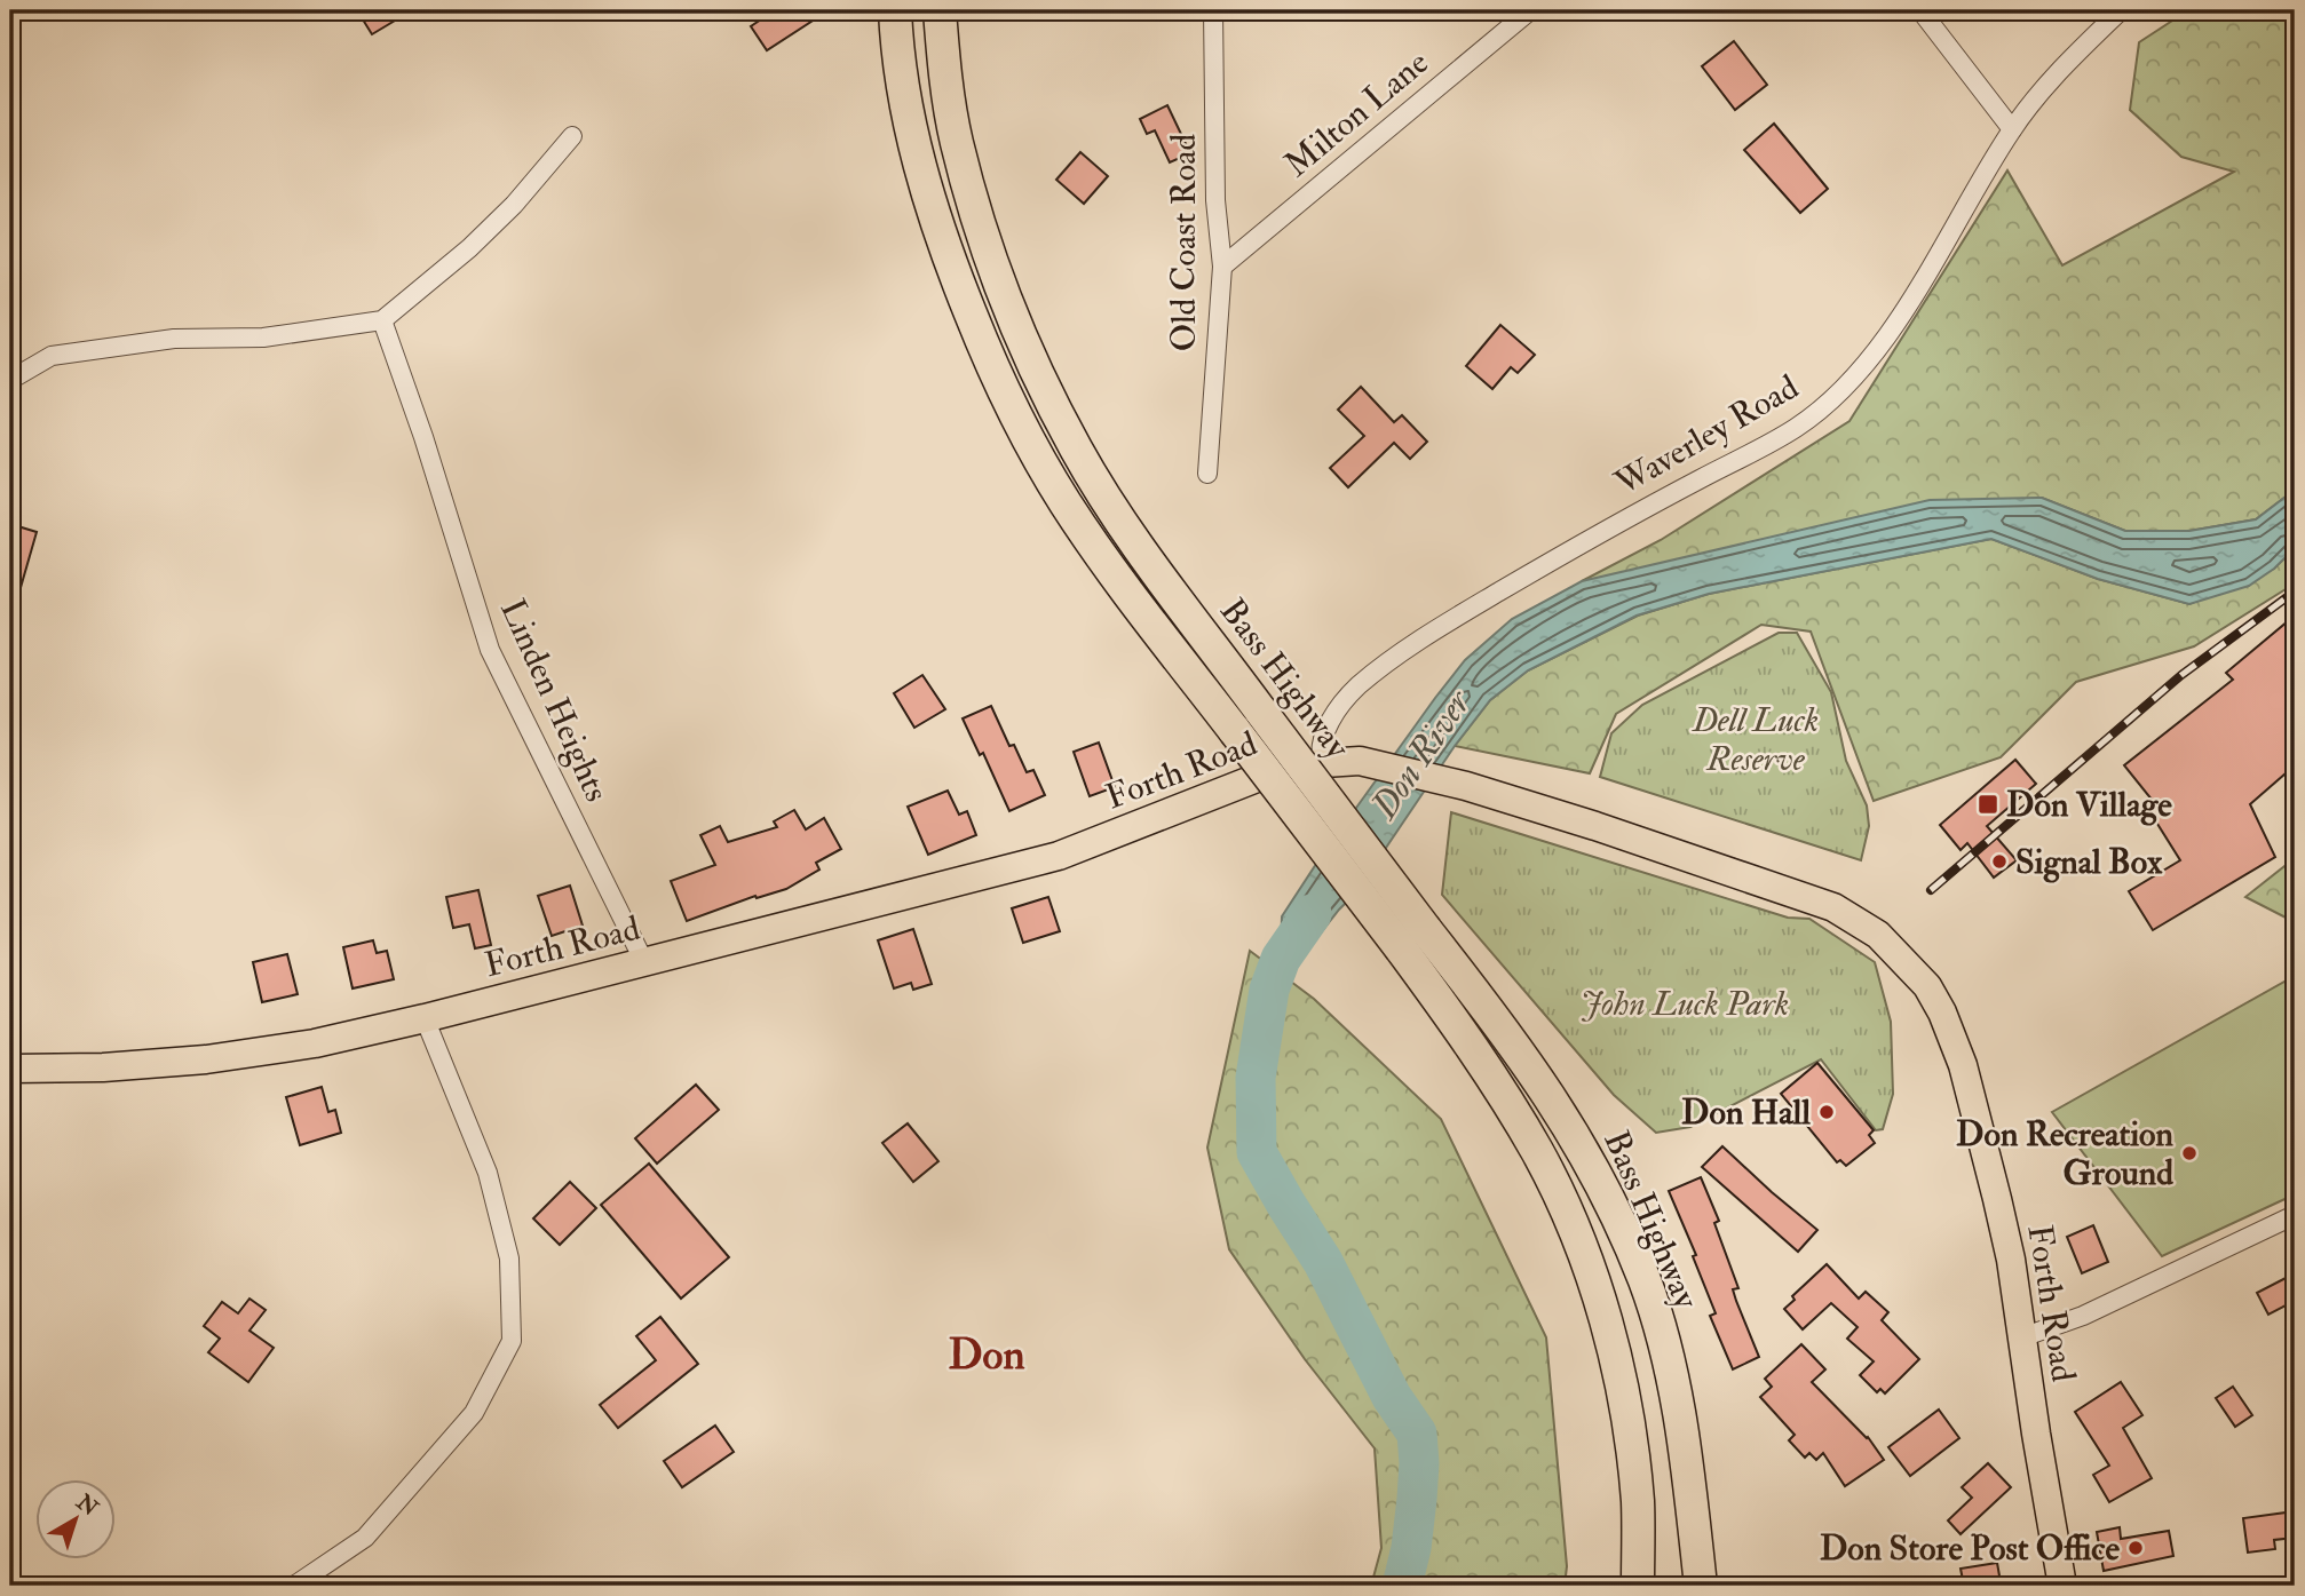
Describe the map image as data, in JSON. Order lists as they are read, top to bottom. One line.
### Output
{"streets":{"highway":["Bass Highway"],"main road":["Forth Road"],"street":["Milton Lane","Old Coast Road","Waverley Road","Linden Heights"]},"crossings":[["Milton Lane","Old Coast Road"],["Waverley Road","Forth Road"],["Linden Heights","Forth Road"]],"districts":["Don"],"water":["Don River"],"parks":["Dell Luck Reserve","John Luck Park"],"places":{"transit":["Don Village"],"other":["Signal Box","Don Hall","Don Recreation Ground","Don Store Post Office"]},"north":"top right"}
